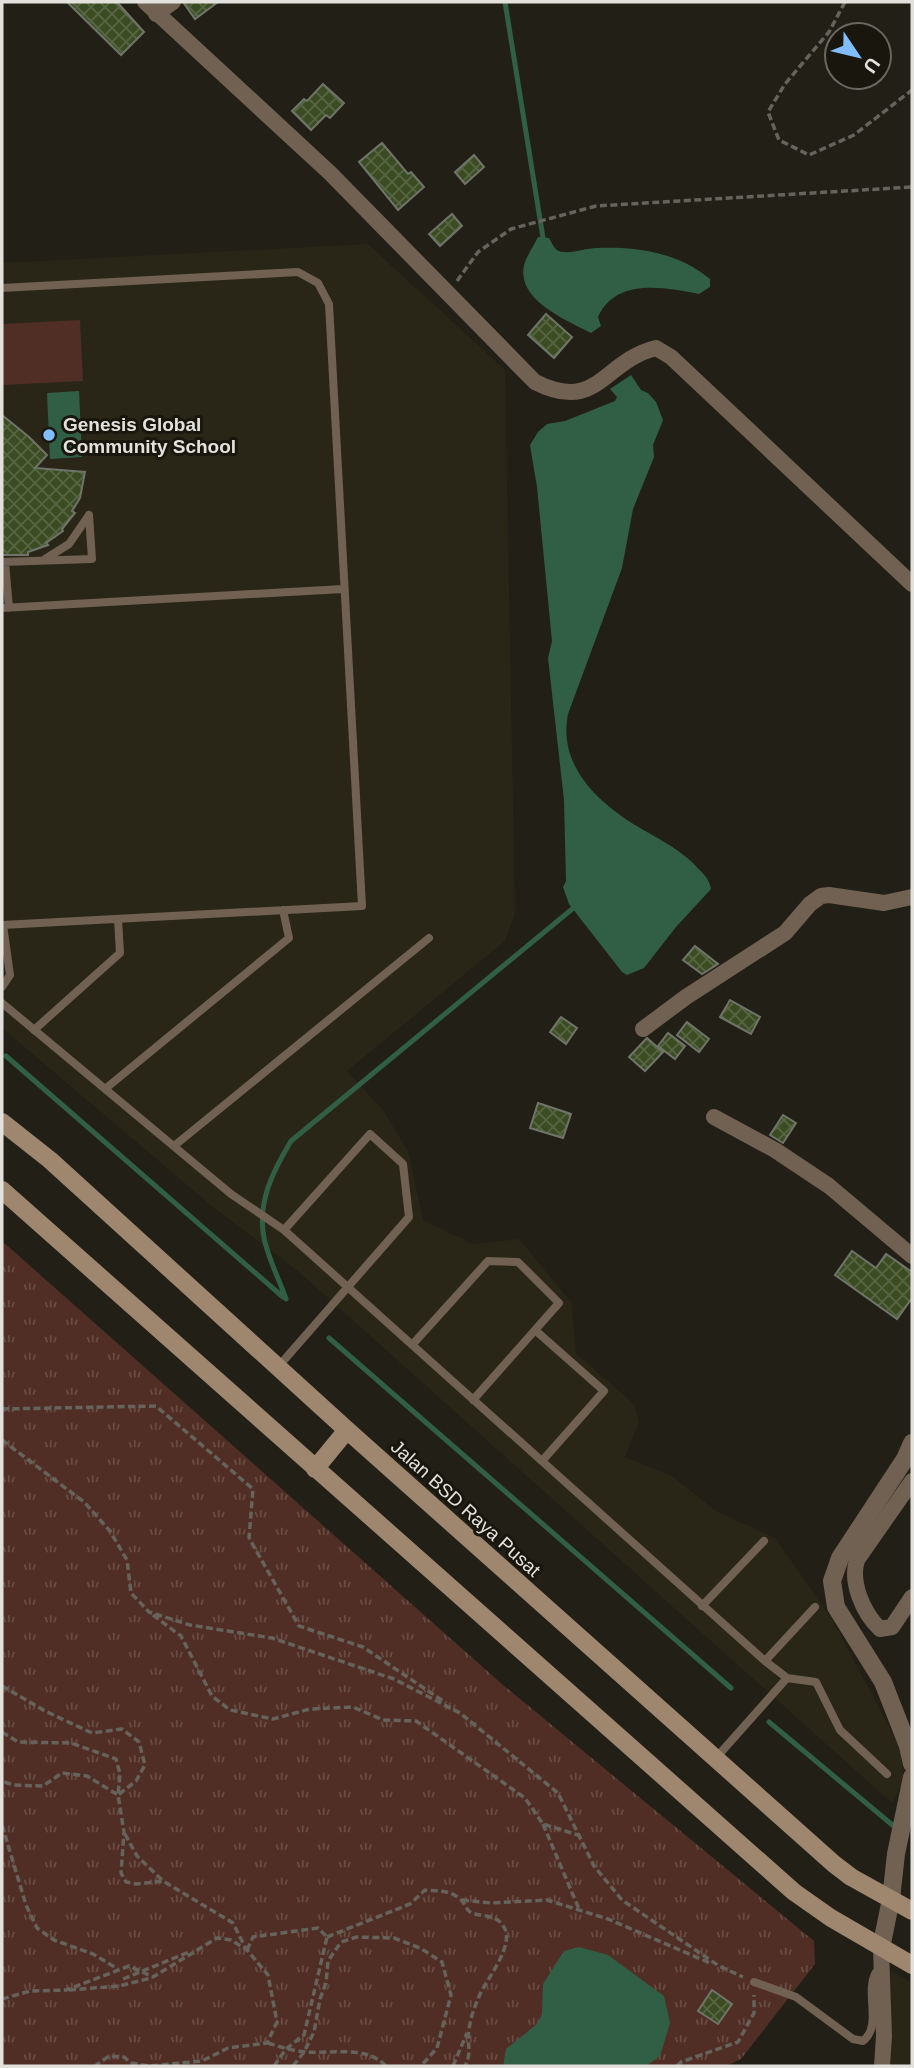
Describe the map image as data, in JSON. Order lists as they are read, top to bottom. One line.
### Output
{"streets":{"main road":["Jalan BSD Raya Pusat"]},"places":["Genesis Global Community School"],"north":"bottom right"}
